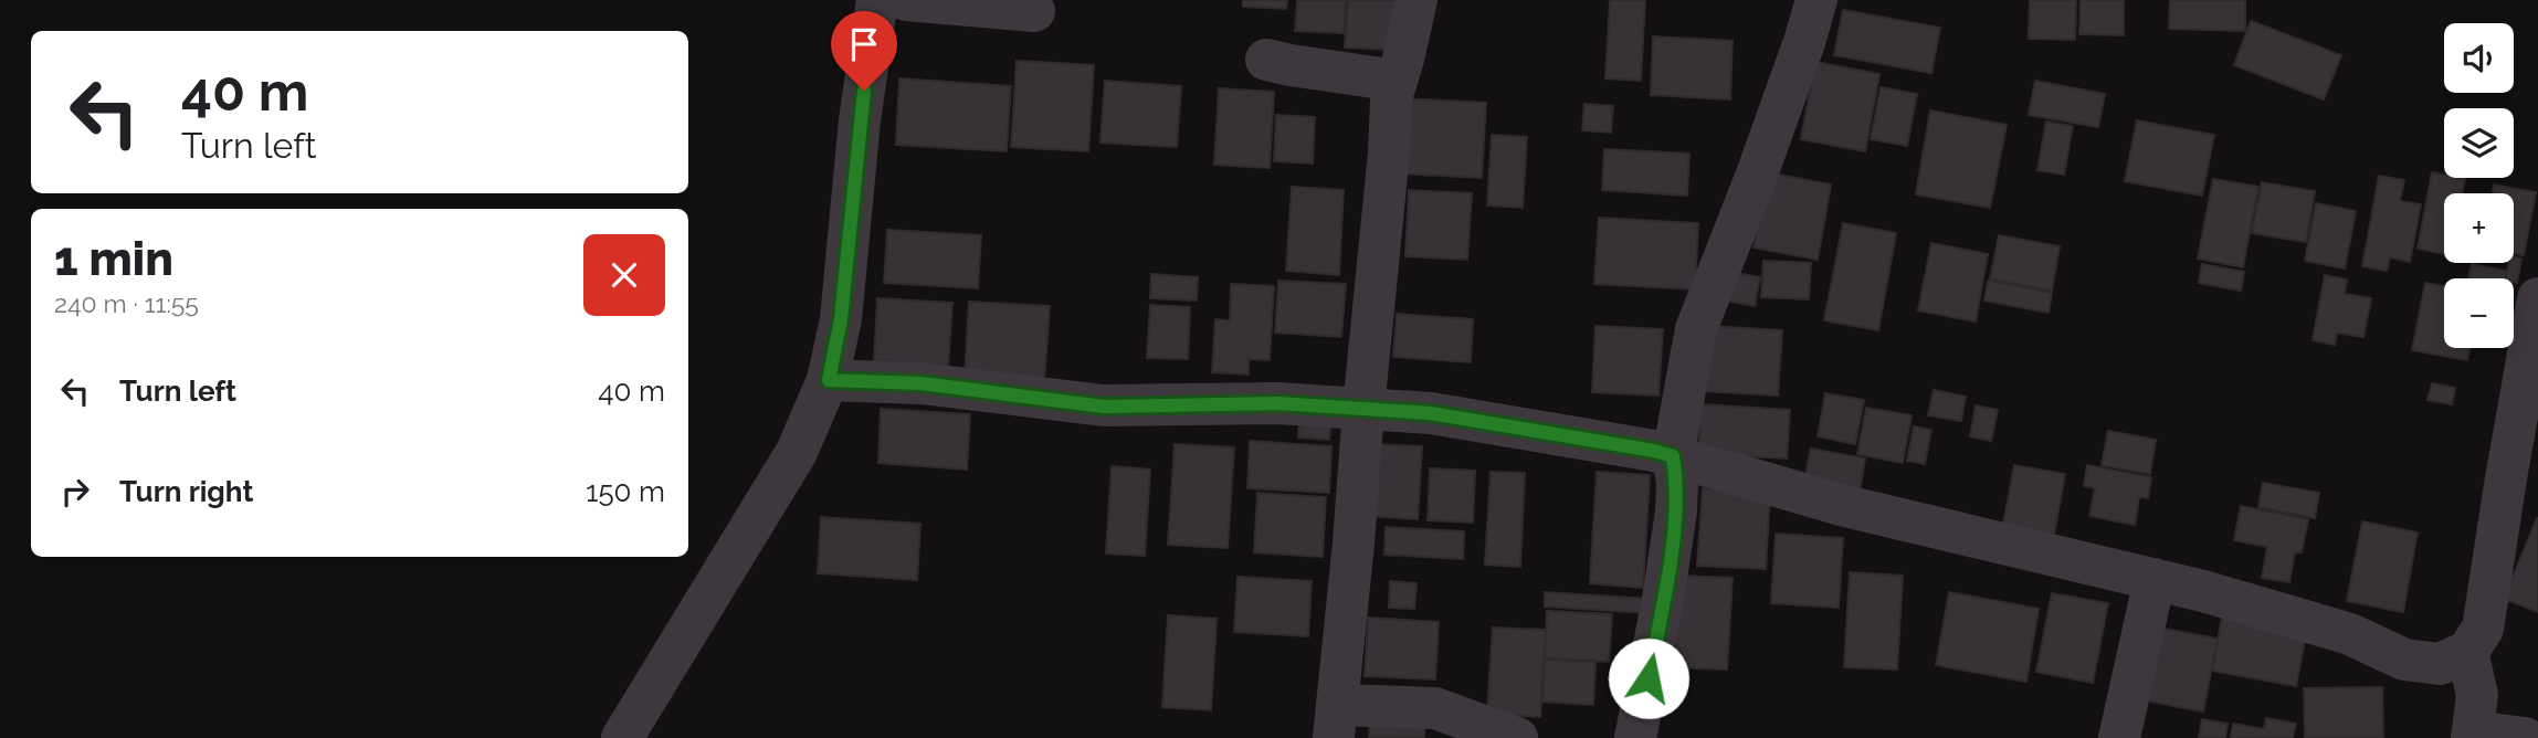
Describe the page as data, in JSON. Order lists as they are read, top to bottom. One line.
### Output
{"page":{"map_buttons":["+","−"],"turn":["40 m","Turn left"],"heading":["1 min","240 m · 11:55"],"list":[{"name":"Turn left","value":"40 m"},{"name":"Turn right","value":"150 m"}]}}
